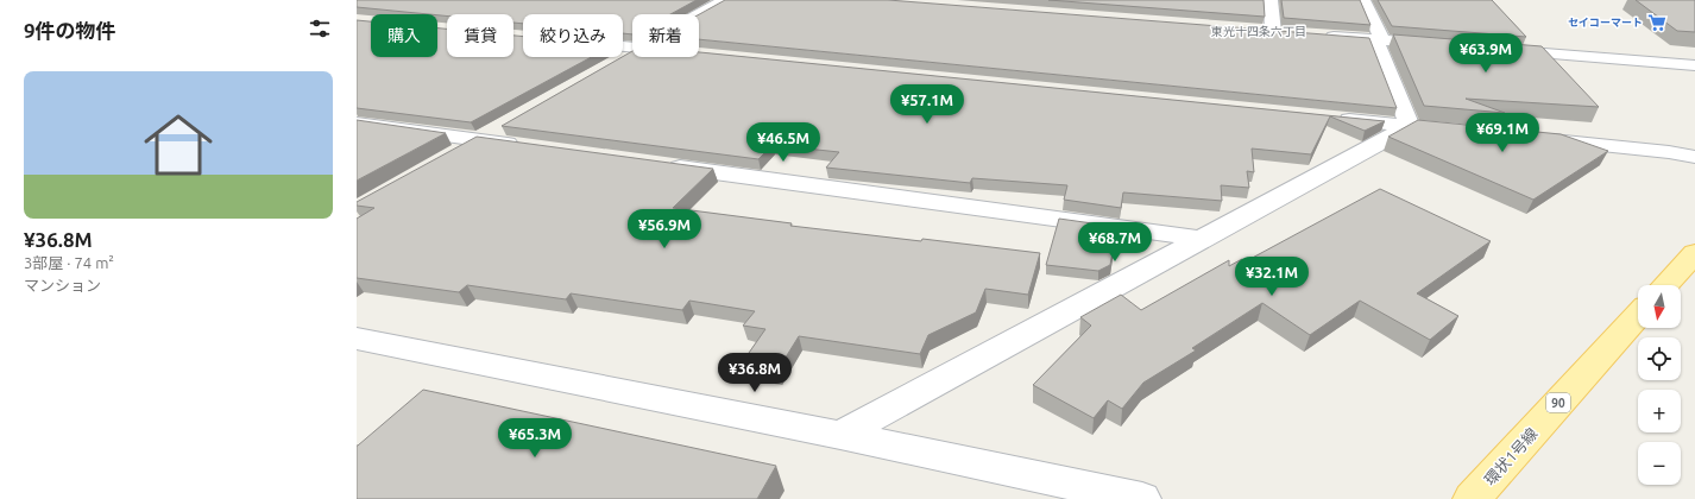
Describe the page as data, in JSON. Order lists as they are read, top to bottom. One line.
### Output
{"streets":{"main road":["90","環状1号線"]},"districts":["東光十四条六丁目"],"places":{"supermarket":["セイコーマート"]},"north":"bottom","page":{"heading":"9件の物件","chip":["購入","賃貸","絞り込み","新着"],"price":["¥63.9M","¥57.1M","¥69.1M","¥46.5M","¥56.9M","¥68.7M","¥32.1M","¥36.8M","¥65.3M"],"list":[{"name":"¥36.8M","note":"3部屋 · 74 m² · マンション"}],"map_buttons":["+","−"]}}
